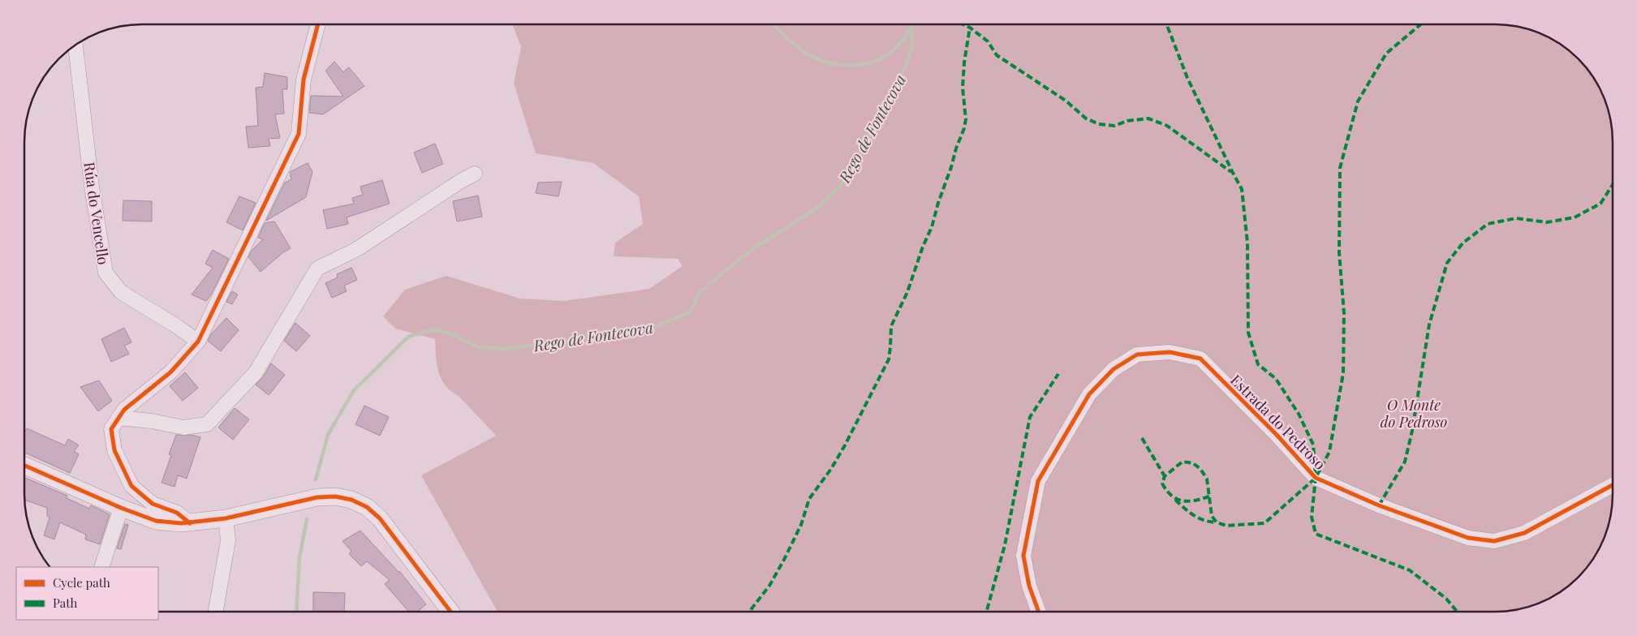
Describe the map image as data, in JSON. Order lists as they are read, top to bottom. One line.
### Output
{"streets":{"street":["Rúa do Vencello","Estrada do Pedroso"]},"water":["Rego de Fontecova"],"parks":["O Monte do Pedroso"],"legend":["Cycle path","Path"]}
